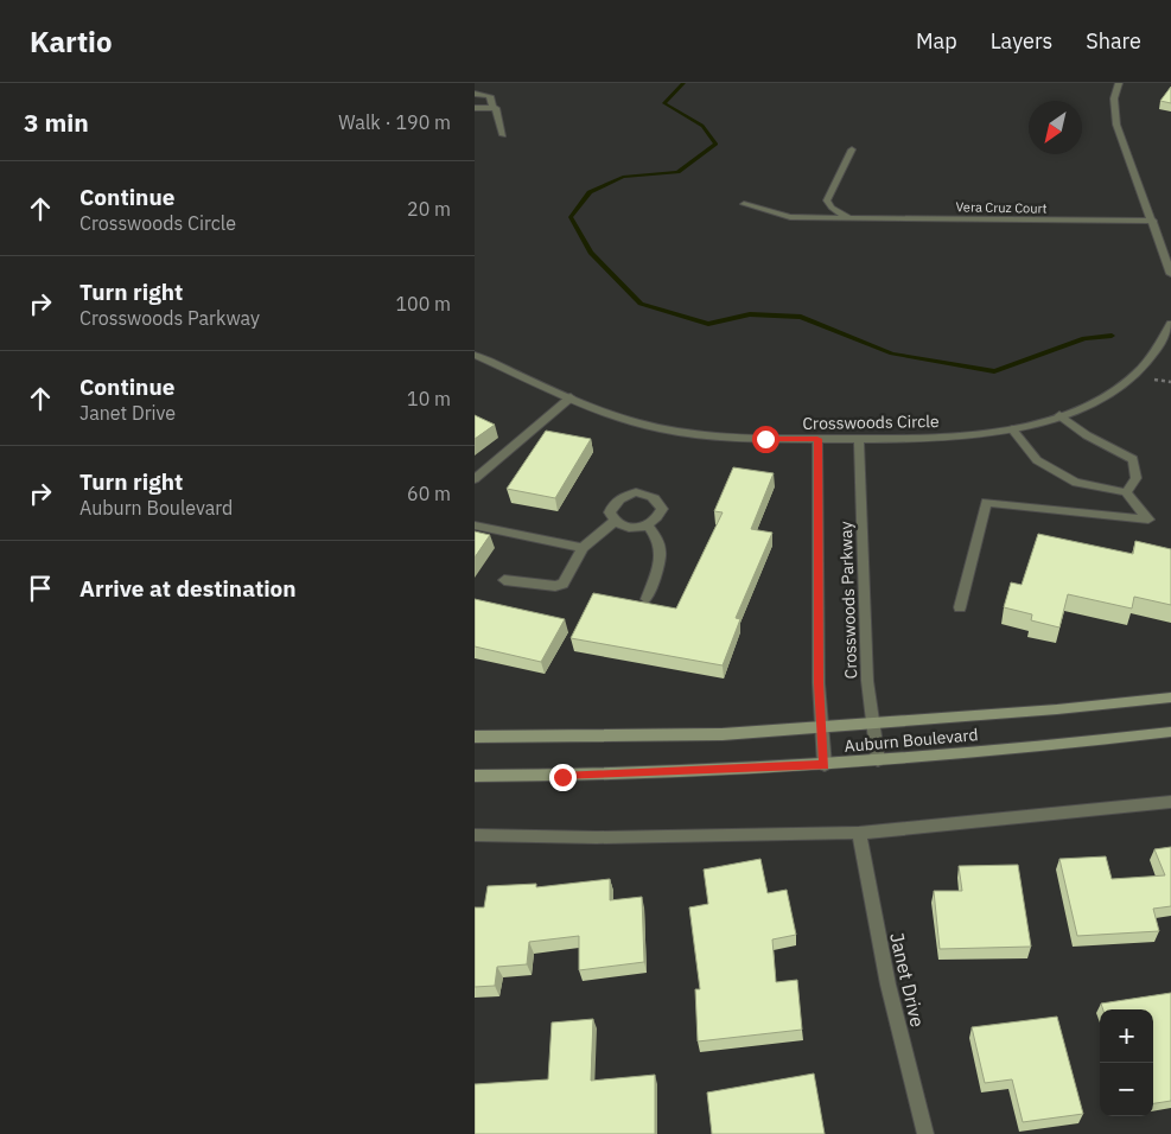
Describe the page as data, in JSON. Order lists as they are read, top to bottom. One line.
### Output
{"streets":{"main road":["Auburn Boulevard"],"street":["Vera Cruz Court","Crosswoods Circle","Crosswoods Parkway","Janet Drive"]},"crossings":[["Crosswoods Circle","Crosswoods Parkway"],["Crosswoods Parkway","Auburn Boulevard"]],"north":"bottom left","page":{"header":"Kartio","nav":["Map","Layers","Share"],"heading":["3 min","Walk · 190 m"],"list":[["Continue","Crosswoods Circle","20 m"],["Turn right","Crosswoods Parkway","100 m"],["Continue","Janet Drive","10 m"],["Turn right","Auburn Boulevard","60 m"],"Arrive at destination"],"map_buttons":["+","−"]}}
